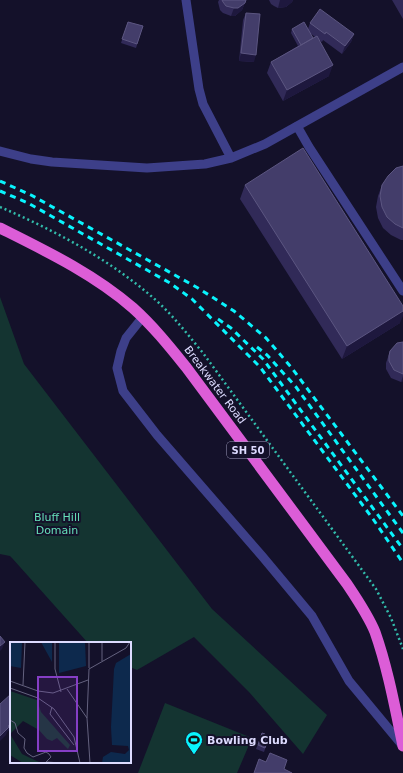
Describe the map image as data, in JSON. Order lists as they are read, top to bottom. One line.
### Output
{"streets":{"highway":["Breakwater Road","SH 50"]},"parks":["Bluff Hill Domain"],"places":{"sports":["Bowling Club"]}}
